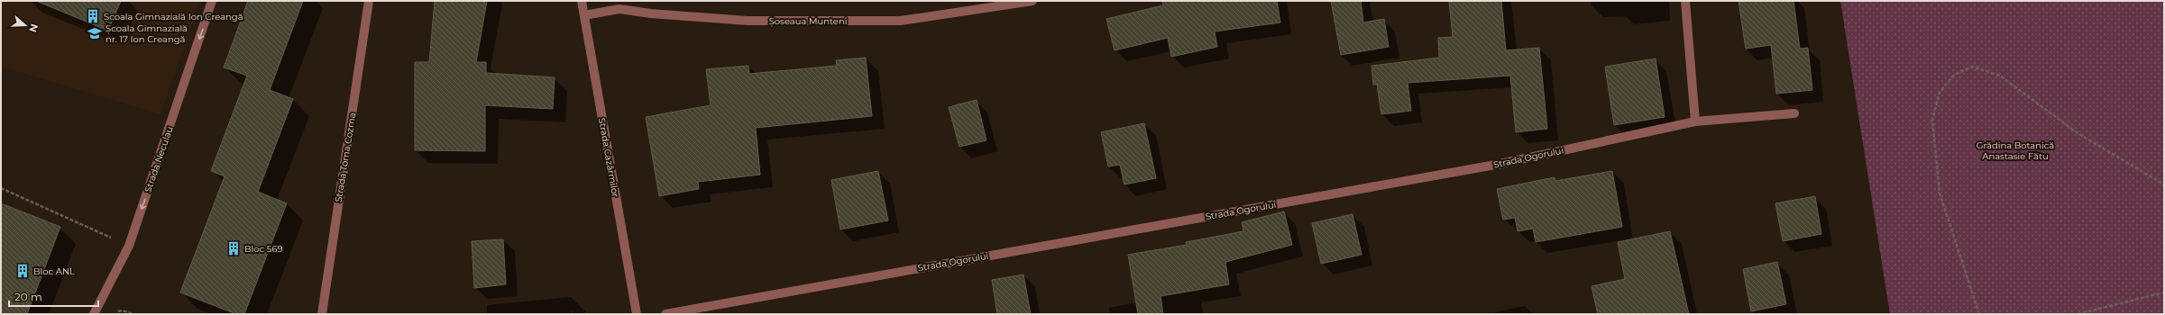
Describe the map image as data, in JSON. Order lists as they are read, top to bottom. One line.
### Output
{"streets":{"street":["Șoseaua Munteni","Strada Toma Cozma","Strada Cazărmilor","Strada Ogorului","Strada Neculau"]},"crossings":[["Șoseaua Munteni","Strada Cazărmilor"]],"one_way":["Strada Neculau"],"parks":["Grădina Botanică Anastasie Fătu"],"places":{"building":["Școala Gimnazială Ion Creangă","Bloc 569","Bloc ANL"],"school or university":["Școala Gimnazială nr. 17 Ion Creangă"]},"scale_bar":"20 m","north":"right"}
